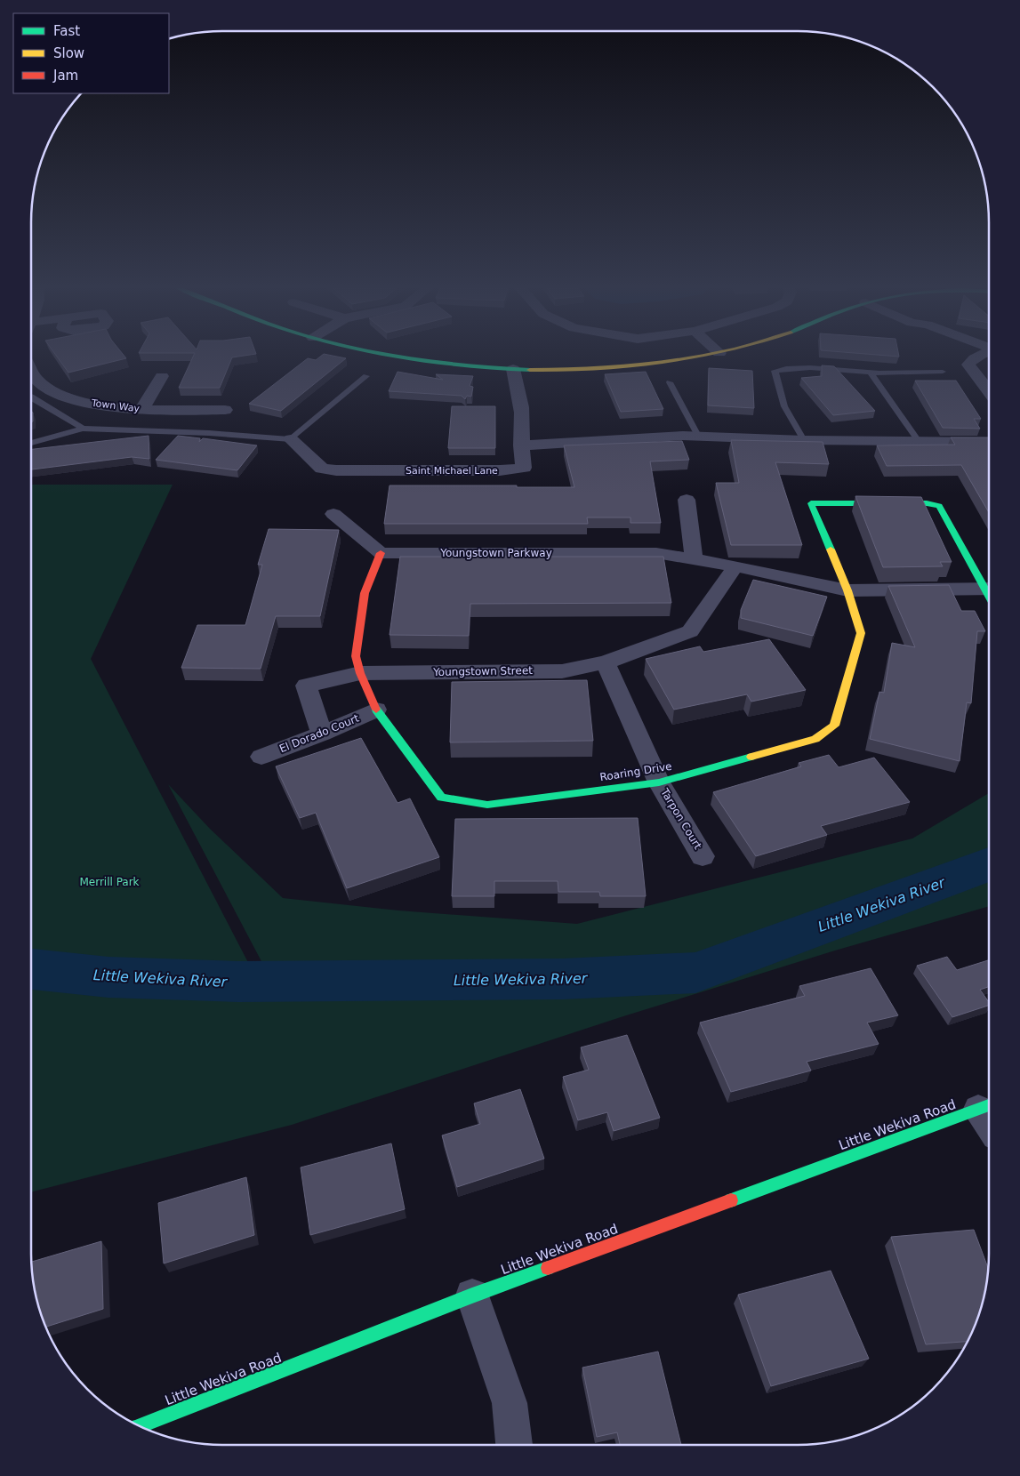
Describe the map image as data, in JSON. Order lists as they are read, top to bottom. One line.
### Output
{"streets":{"street":["Town Way","Saint Michael Lane","Youngstown Parkway","Youngstown Street","El Dorado Court","Roaring Drive","Tarpon Court","Little Wekiva Road"]},"crossings":[["Youngstown Parkway","Roaring Drive"],["Youngstown Street","El Dorado Court"],["Youngstown Street","Roaring Drive"],["Youngstown Street","Tarpon Court"],["El Dorado Court","Roaring Drive"],["Roaring Drive","Tarpon Court"]],"water":["Little Wekiva River"],"parks":["Merrill Park"],"legend":["Fast","Slow","Jam"]}
